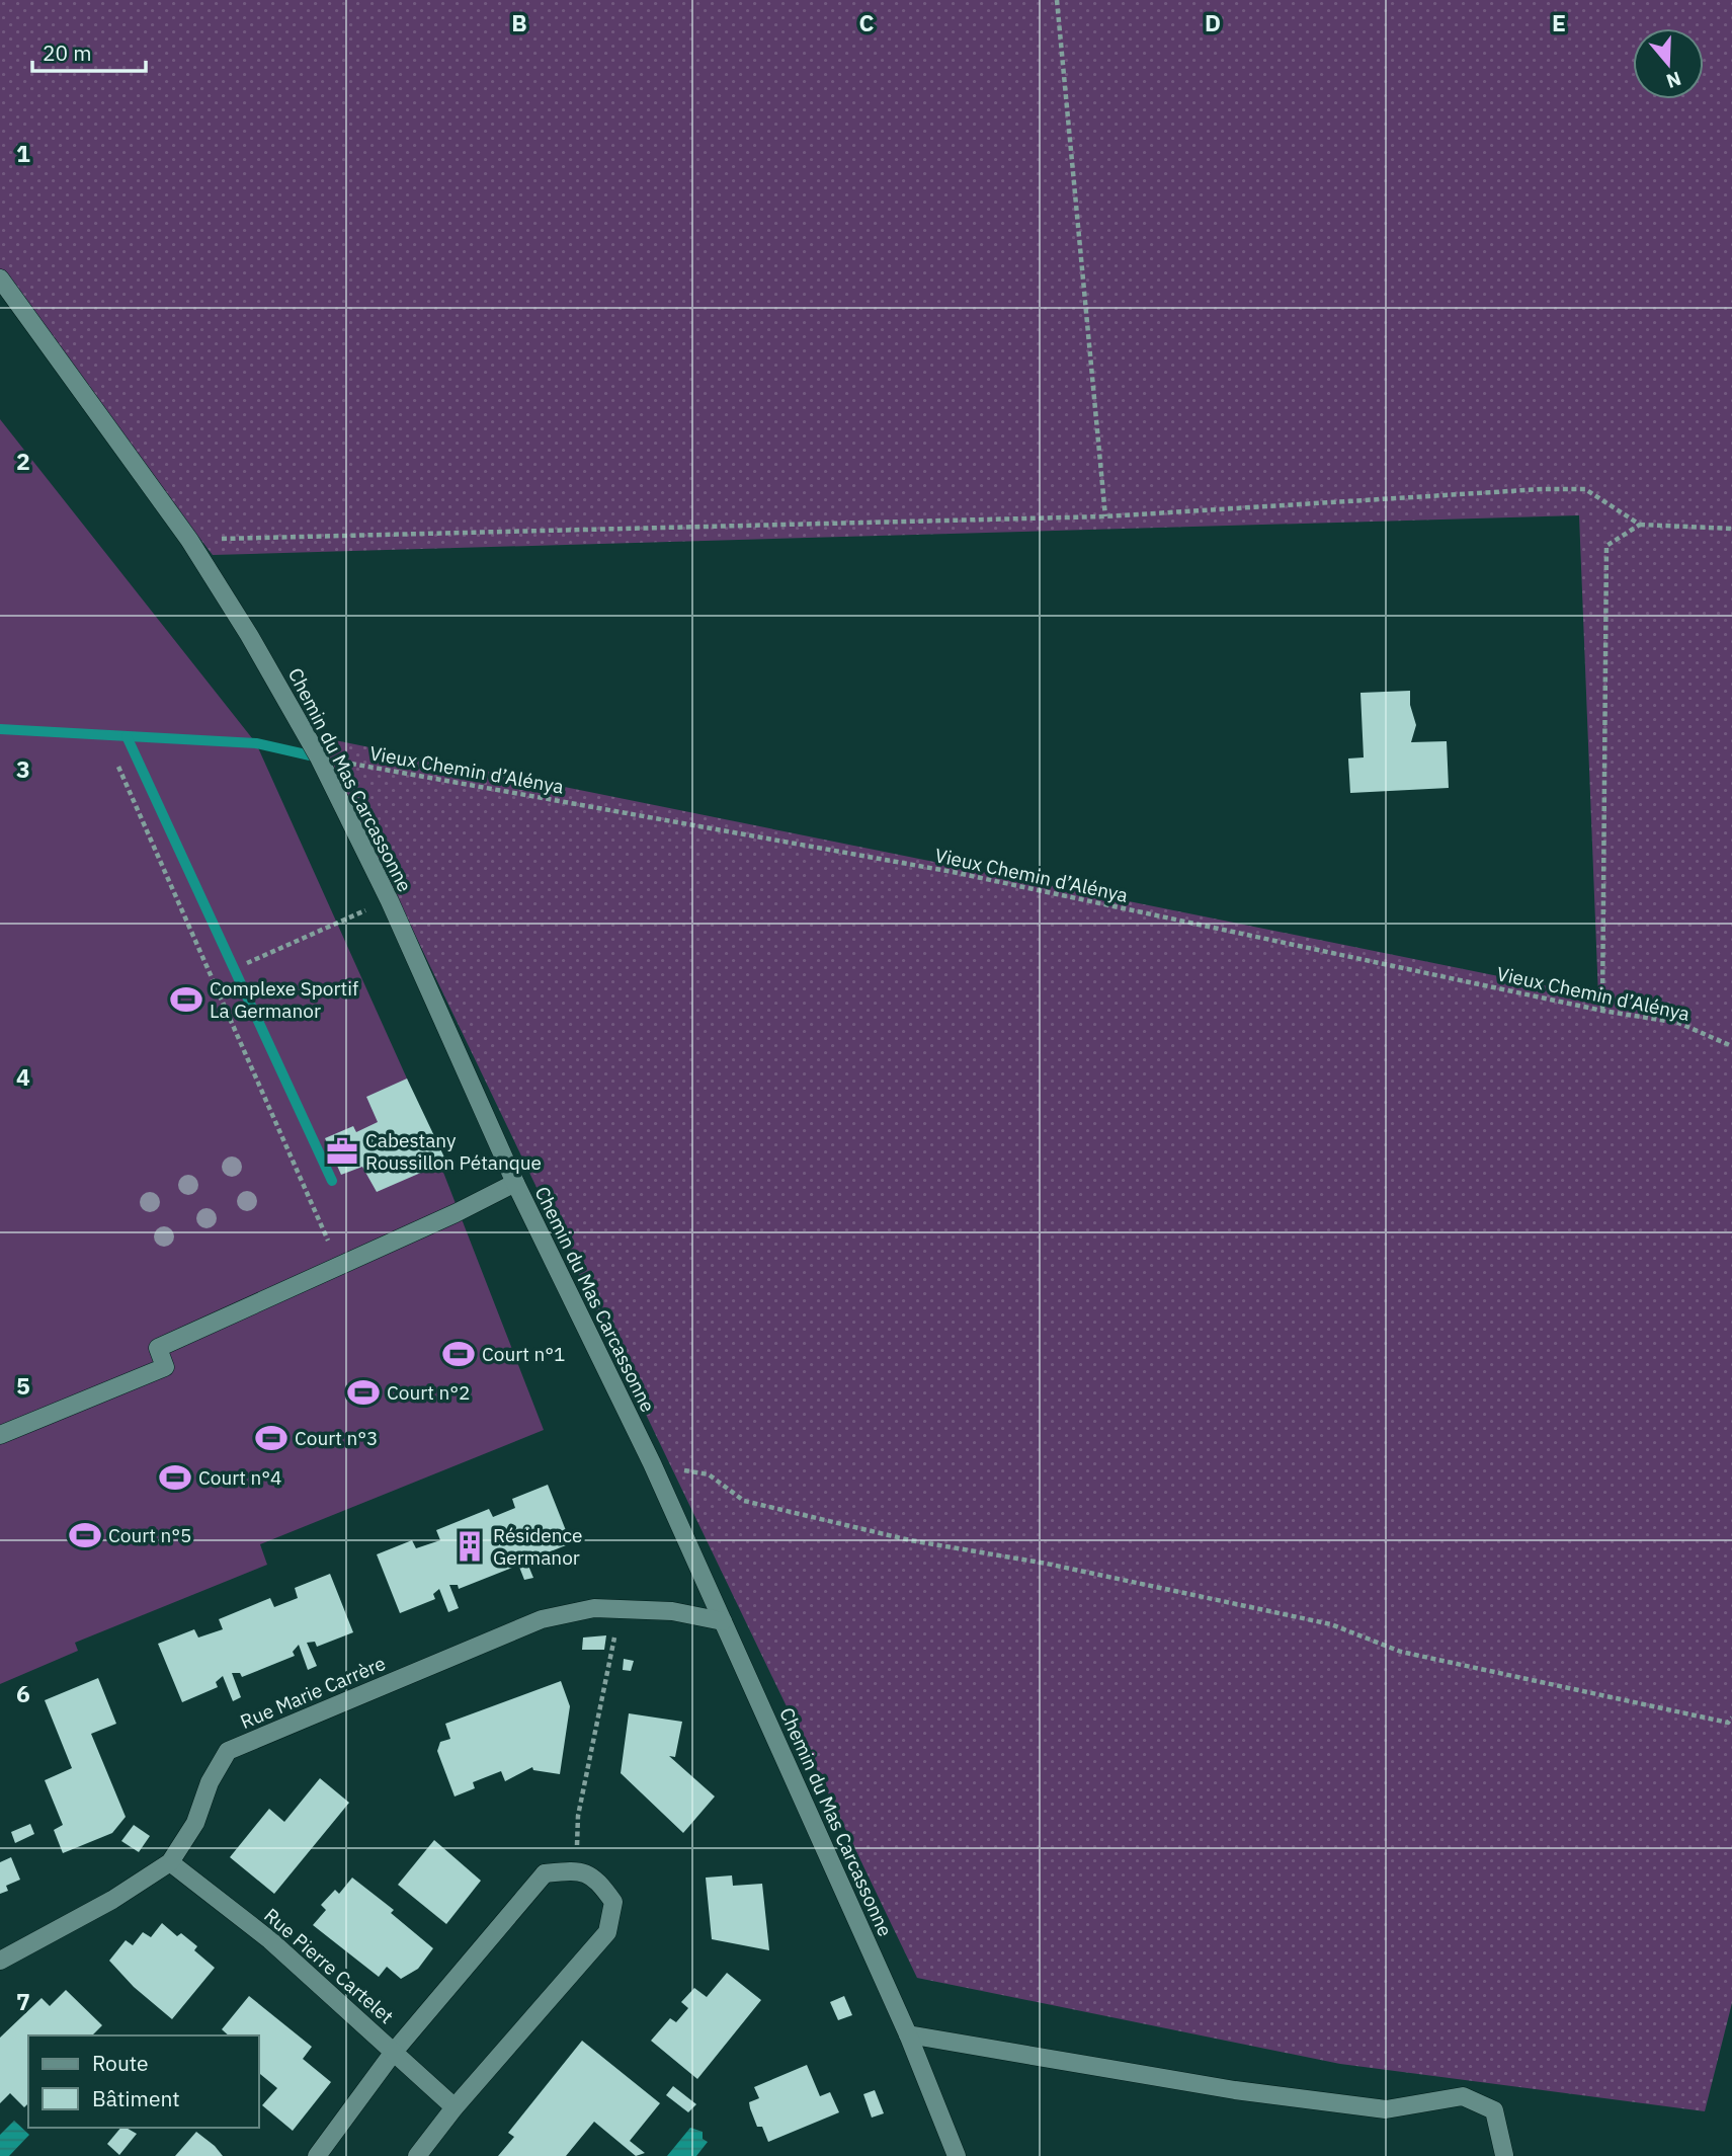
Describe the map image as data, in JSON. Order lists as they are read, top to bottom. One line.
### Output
{"streets":{"street":["Chemin du Mas Carcassonne","Rue Marie Carrère","Rue Pierre Cartelet"],"path":["Vieux Chemin d’Alénya"]},"crossings":[["Vieux Chemin d’Alénya","Chemin du Mas Carcassonne"],["Chemin du Mas Carcassonne","Rue Marie Carrère"],["Rue Marie Carrère","Rue Pierre Cartelet"]],"places":{"sports":["Complexe Sportif La Germanor","Court n°1","Court n°2","Court n°3","Court n°4","Court n°5"],"office":["Cabestany Roussillon Pétanque"],"building":["Résidence Germanor"]},"legend":["Route","Bâtiment"],"scale_bar":"20 m","north":"bottom","grid":{"columns":["B","C","D","E"],"rows":["1","2","3","4","5","6","7"]}}
